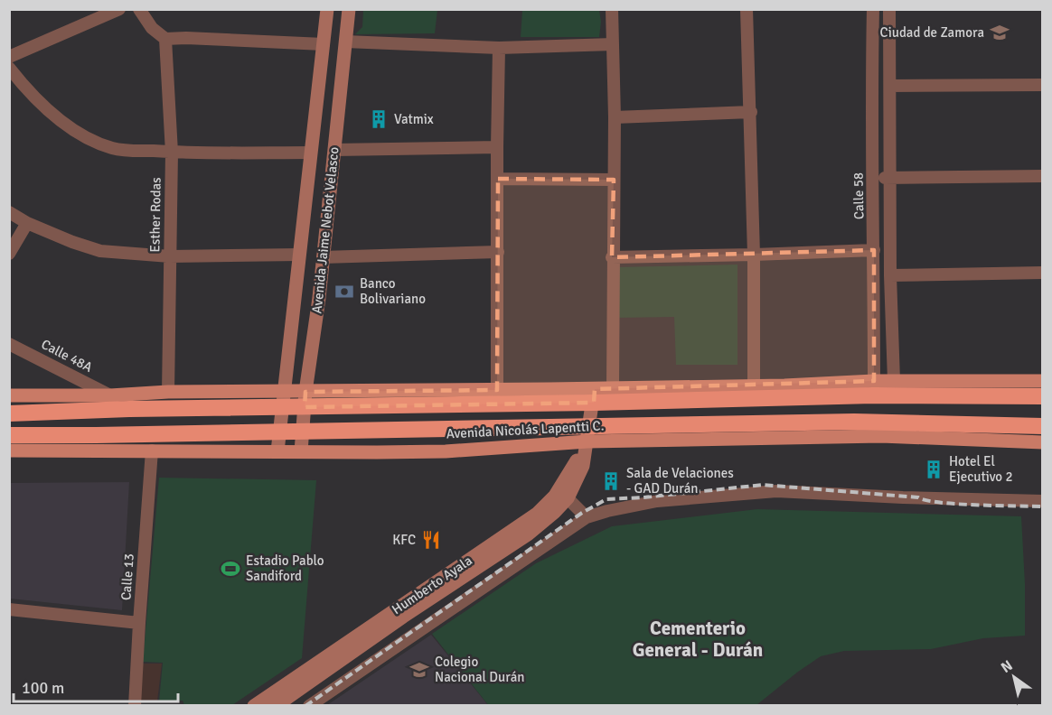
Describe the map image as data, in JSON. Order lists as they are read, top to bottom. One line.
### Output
{"streets":{"highway":["Avenida Nicolás Lapentti C."],"street":["Calle 58","Esther Rodas","Avenida Jaime Nebot Velasco","Calle 48A","Calle 13","Humberto Ayala"]},"crossings":[["Calle 58","Avenida Nicolás Lapentti C."],["Esther Rodas","Avenida Nicolás Lapentti C."],["Avenida Jaime Nebot Velasco","Avenida Nicolás Lapentti C."],["Calle 48A","Avenida Nicolás Lapentti C."],["Avenida Nicolás Lapentti C.","Calle 13"],["Avenida Nicolás Lapentti C.","Humberto Ayala"]],"districts":["Cementerio General - Durán"],"places":{"school or university":["Ciudad de Zamora","Colegio Nacional Durán"],"building":["Vatmix","Hotel El Ejecutivo 2","Sala de Velaciones - GAD Durán"],"bank":["Banco Bolivariano"],"restaurant":["KFC"],"sports":["Estadio Pablo Sandiford"]},"scale_bar":"100 m","north":"top left"}
